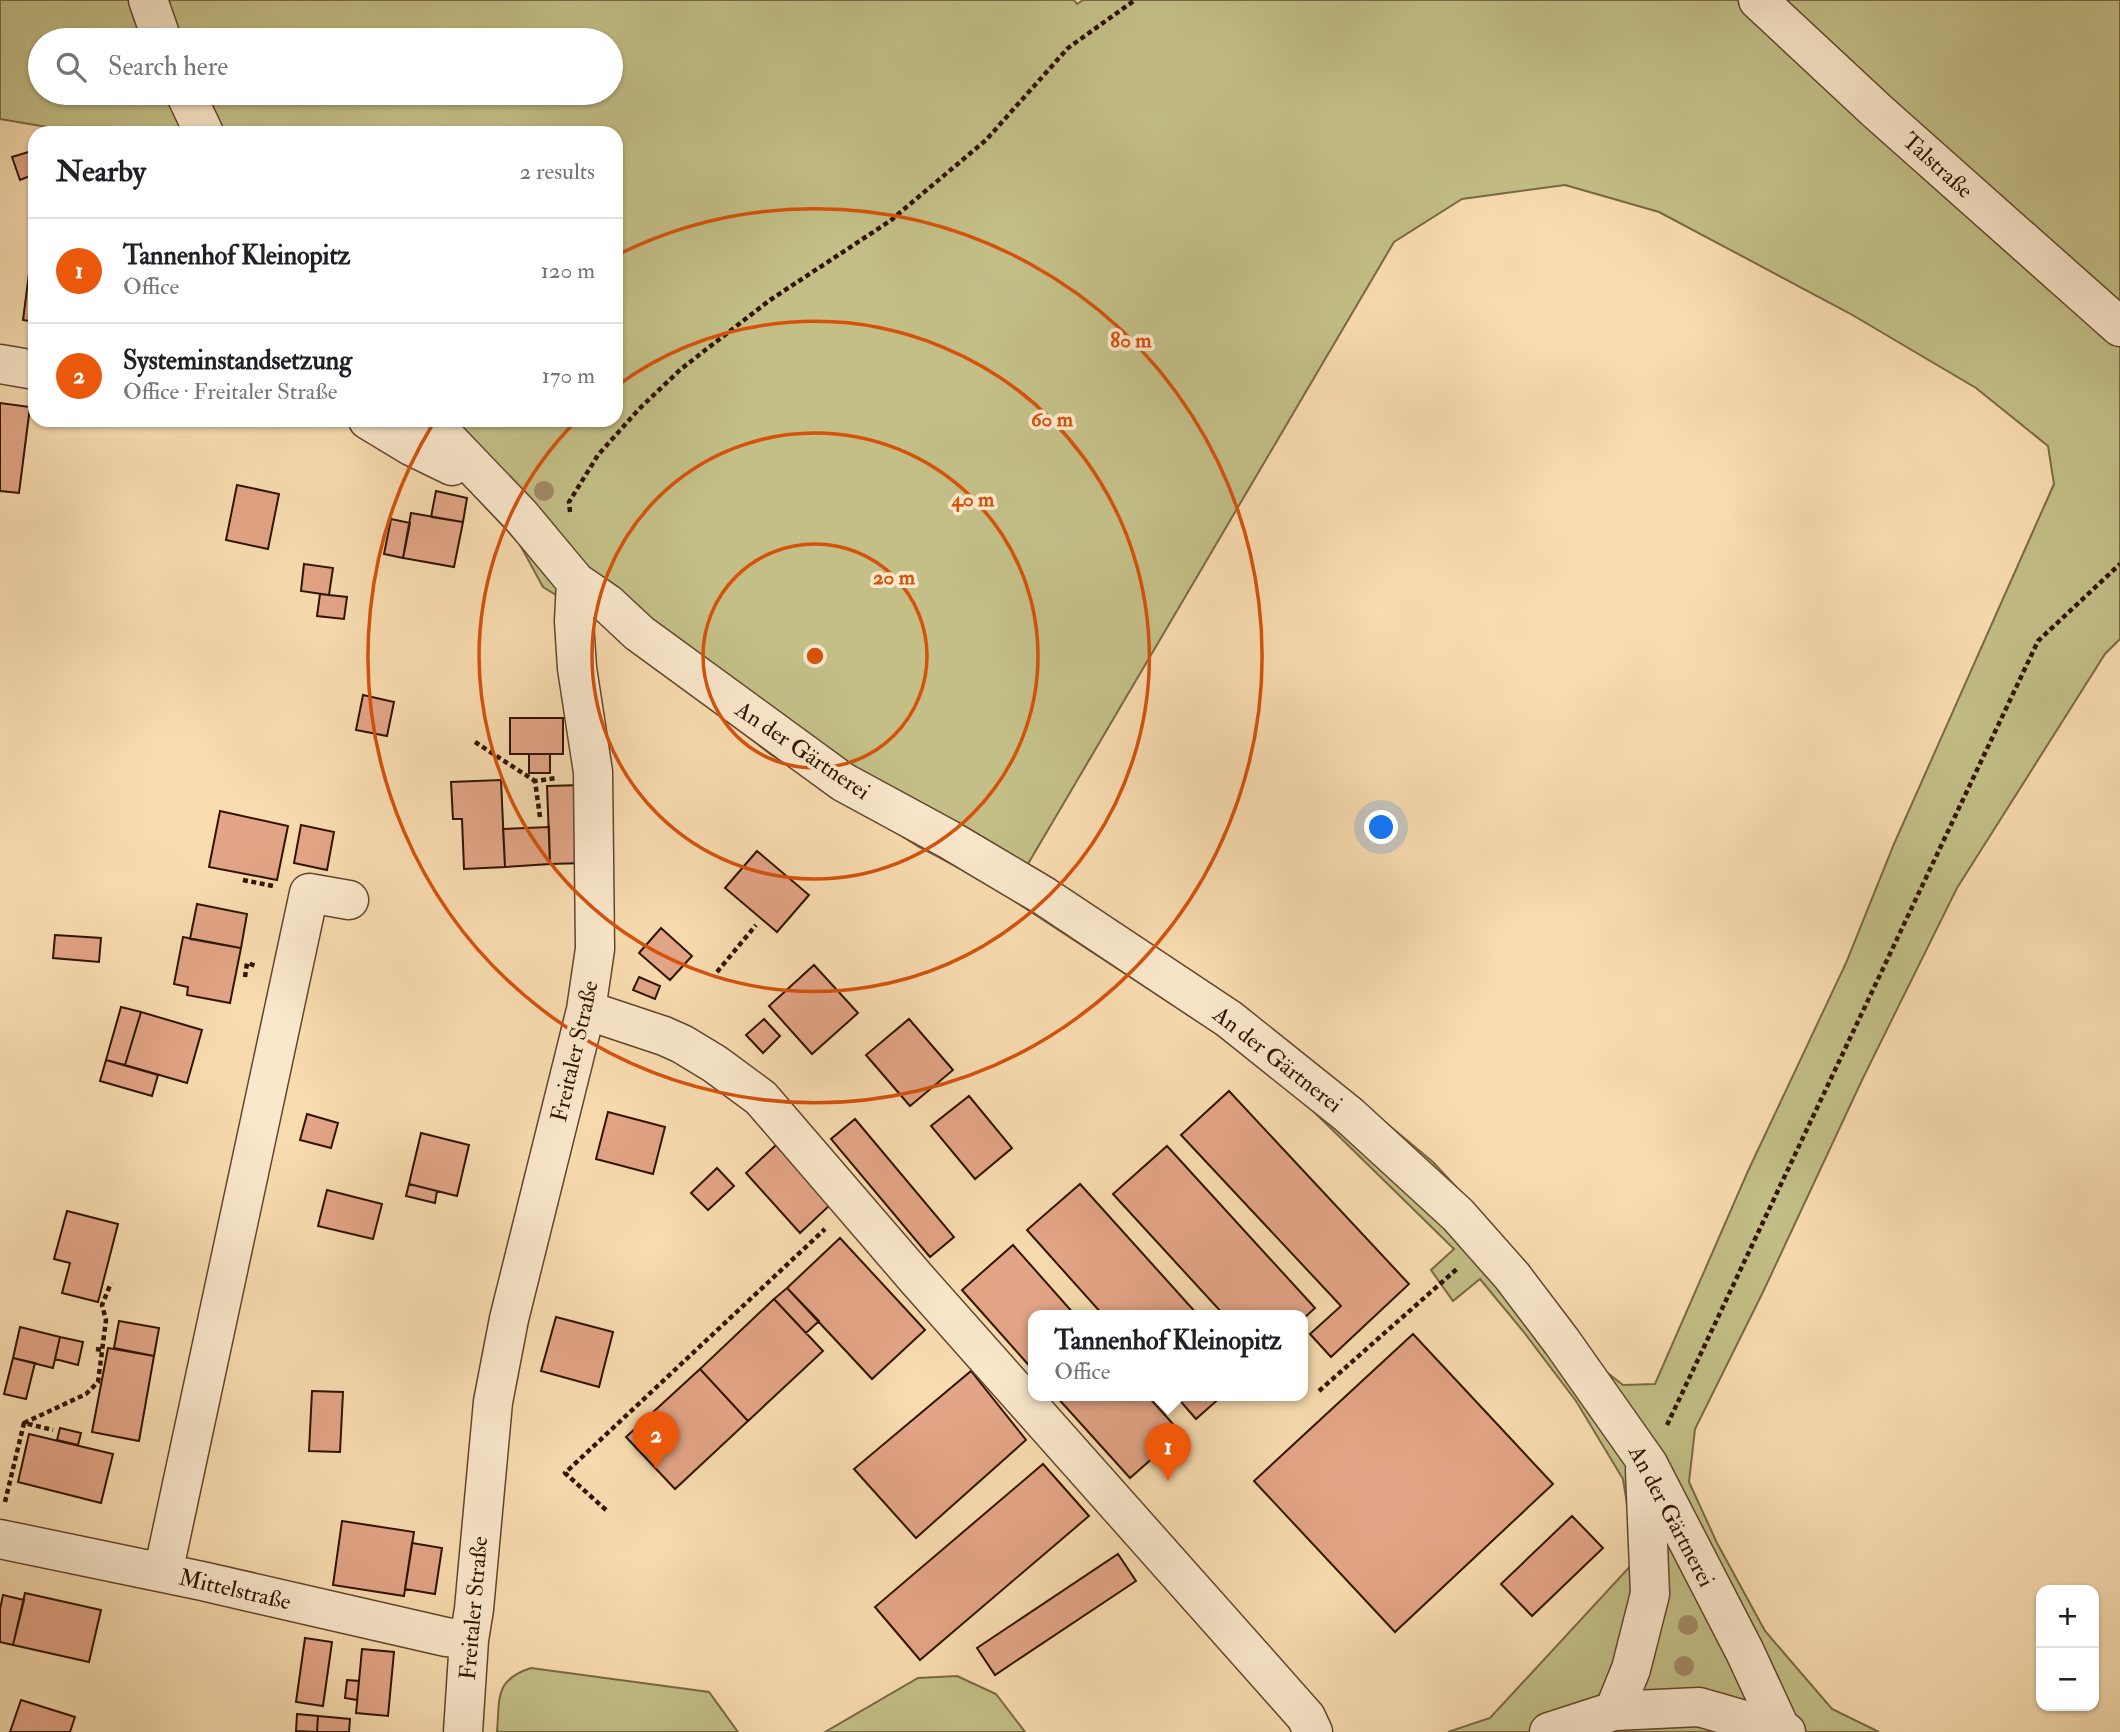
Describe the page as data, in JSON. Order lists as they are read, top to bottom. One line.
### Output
{"streets":{"street":["Talstraße","An der Gärtnerei","Freitaler Straße","Mittelstraße"]},"crossings":[["An der Gärtnerei","Freitaler Straße"],["Freitaler Straße","Mittelstraße"]],"page":{"search":"Search here","heading":["Nearby","2 results"],"list":[{"mark":"1","name":"Tannenhof Kleinopitz","note":"Office","value":"120 m"},{"mark":"2","name":"Systeminstandsetzung","note":"Office · Freitaler Straße","value":"170 m"}],"popup":["Tannenhof Kleinopitz","Office"],"pins":["2","1"],"map_buttons":["+","−"]},"rings":["80 m","60 m","40 m","20 m"]}
